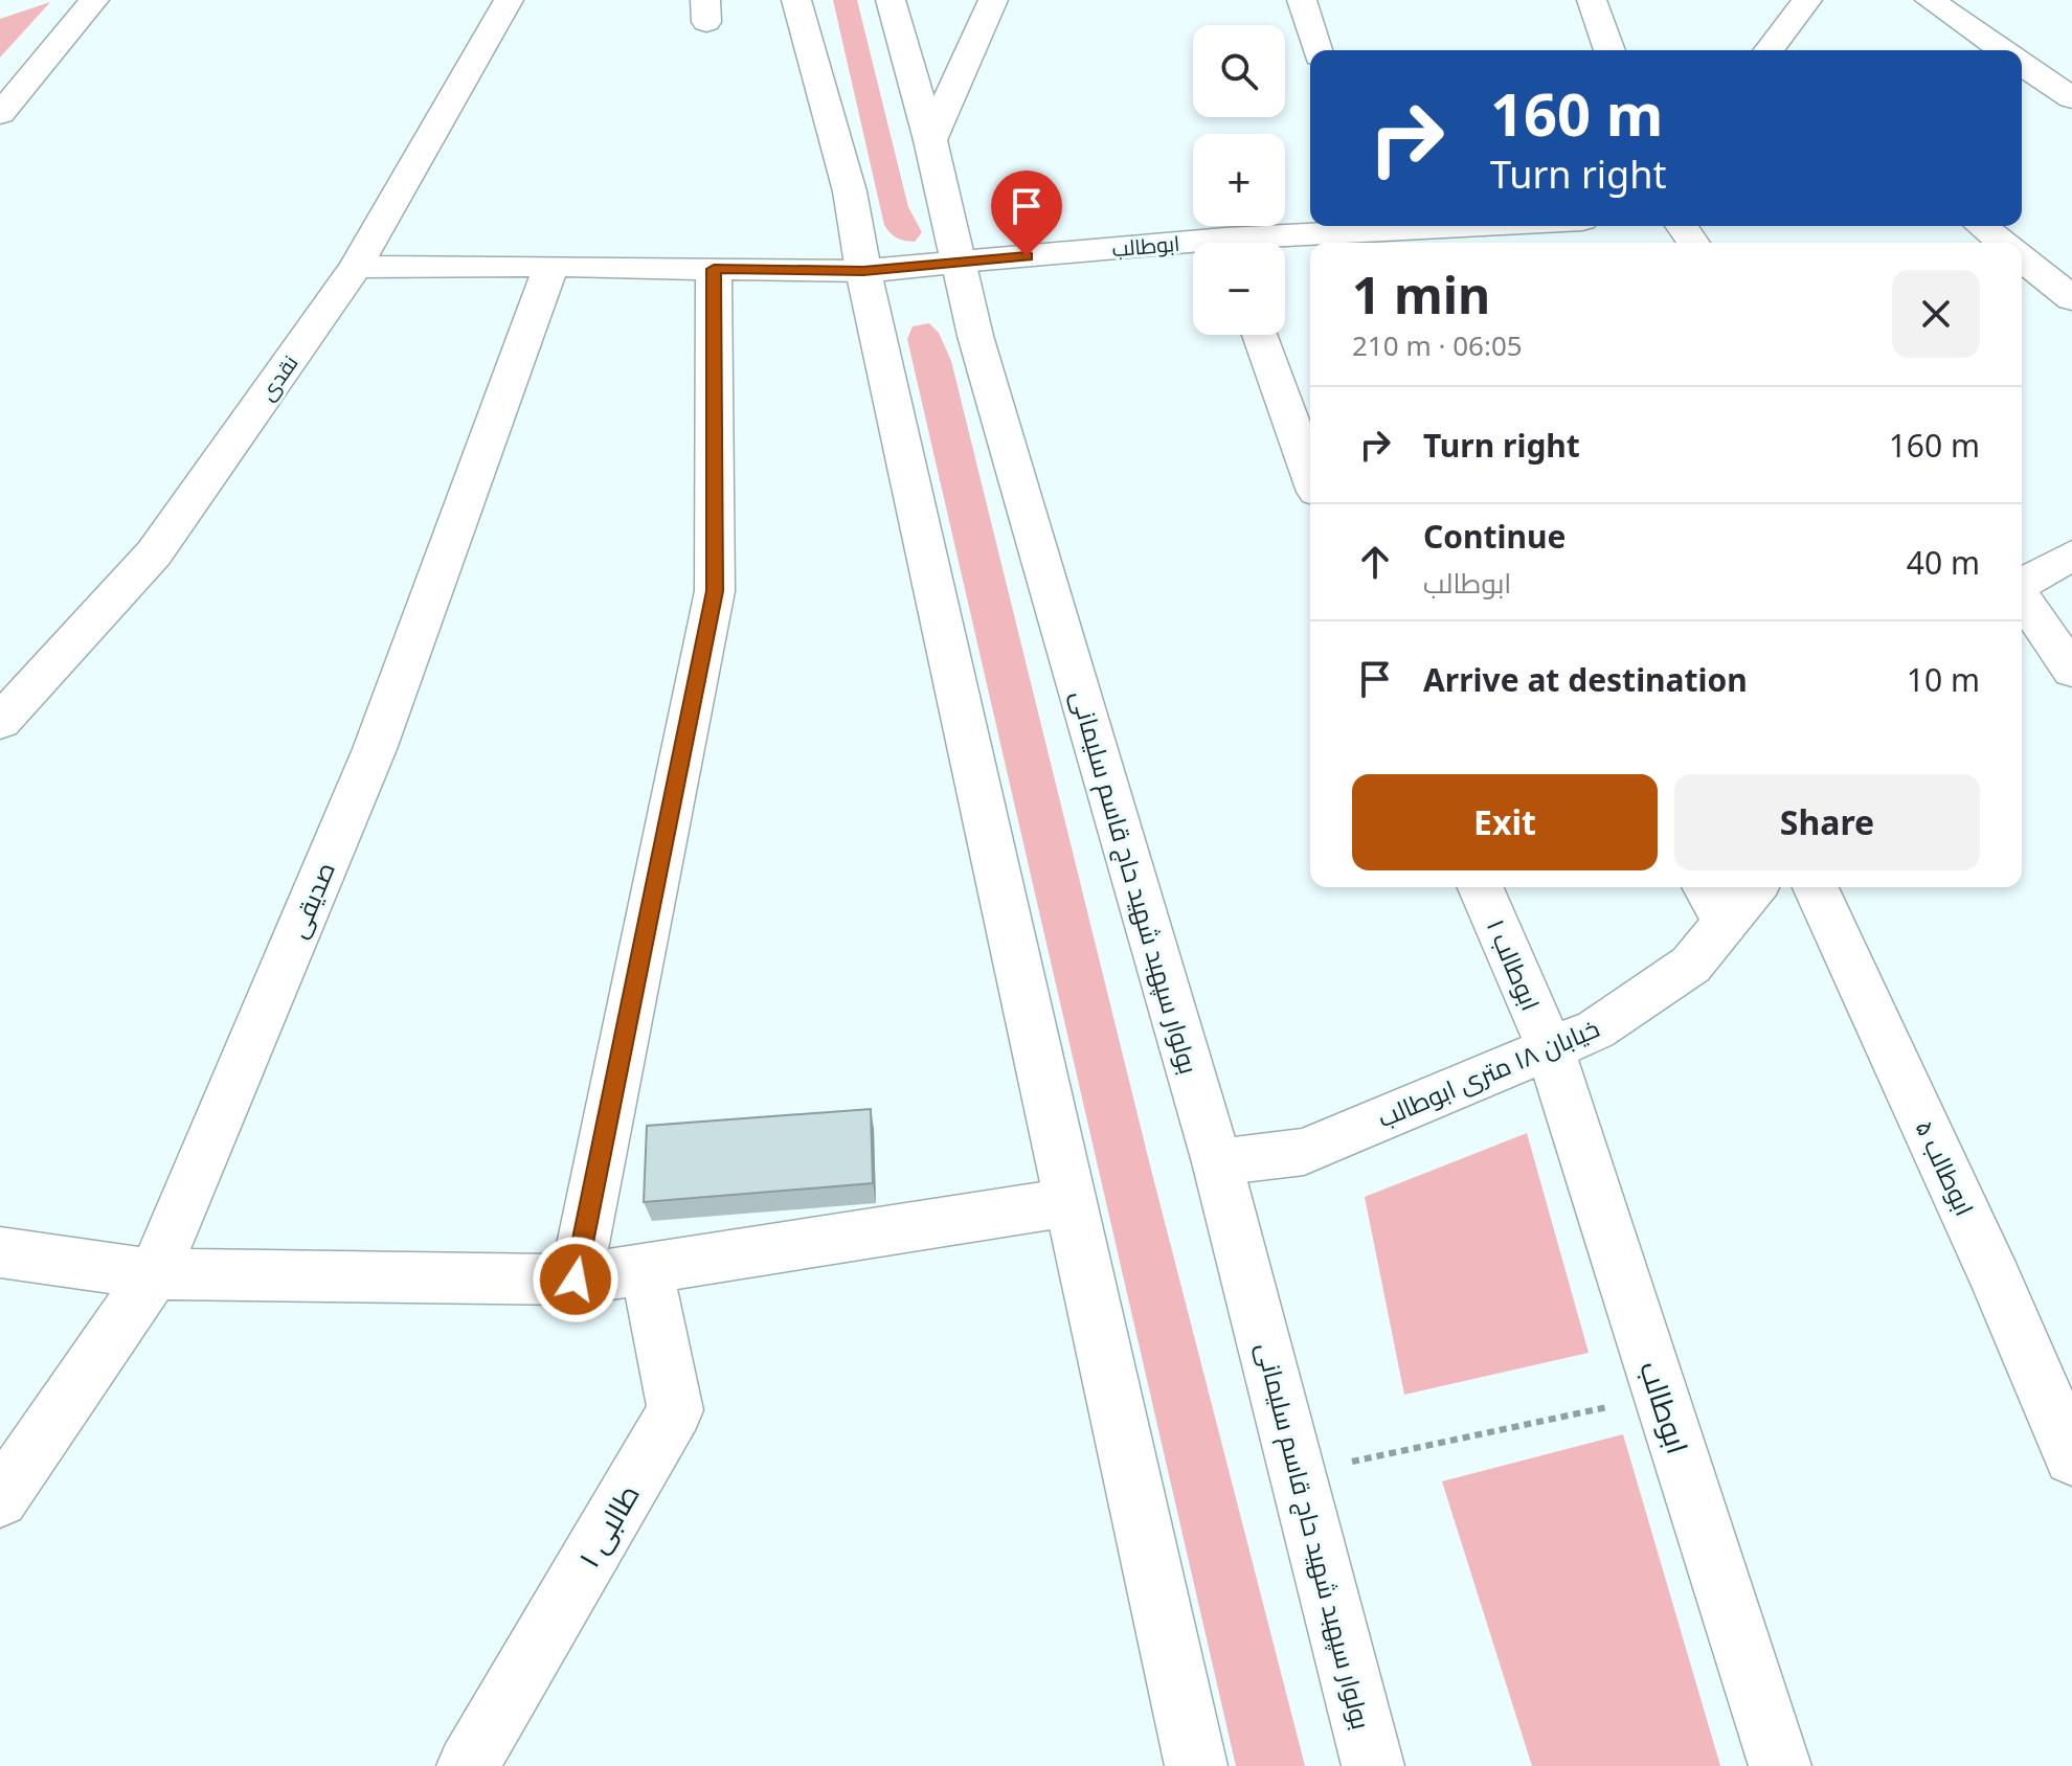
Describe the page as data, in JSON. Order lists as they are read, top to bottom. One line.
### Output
{"streets":{"street":["ابوطالب","نقدی","بولوار سپهبد شهید حاج قاسم سلیمانی","صدیقی","ابوطالب ۱","خیابان ۱۸ متری ابوطالب","ابوطالب ۵","طالبی ۱"]},"crossings":[["ابوطالب","نقدی"],["ابوطالب","بولوار سپهبد شهید حاج قاسم سلیمانی"],["ابوطالب","صدیقی"],["ابوطالب","ابوطالب ۱"],["ابوطالب","خیابان ۱۸ متری ابوطالب"],["بولوار سپهبد شهید حاج قاسم سلیمانی","خیابان ۱۸ متری ابوطالب"],["ابوطالب ۱","خیابان ۱۸ متری ابوطالب"]],"page":{"map_buttons":["+","−"],"turn":["160 m","Turn right"],"heading":["1 min","210 m · 06:05"],"list":[{"name":"Turn right","value":"160 m"},{"name":"Continue","note":"ابوطالب","value":"40 m"},{"name":"Arrive at destination","value":"10 m"}],"buttons":["Exit","Share"]}}
